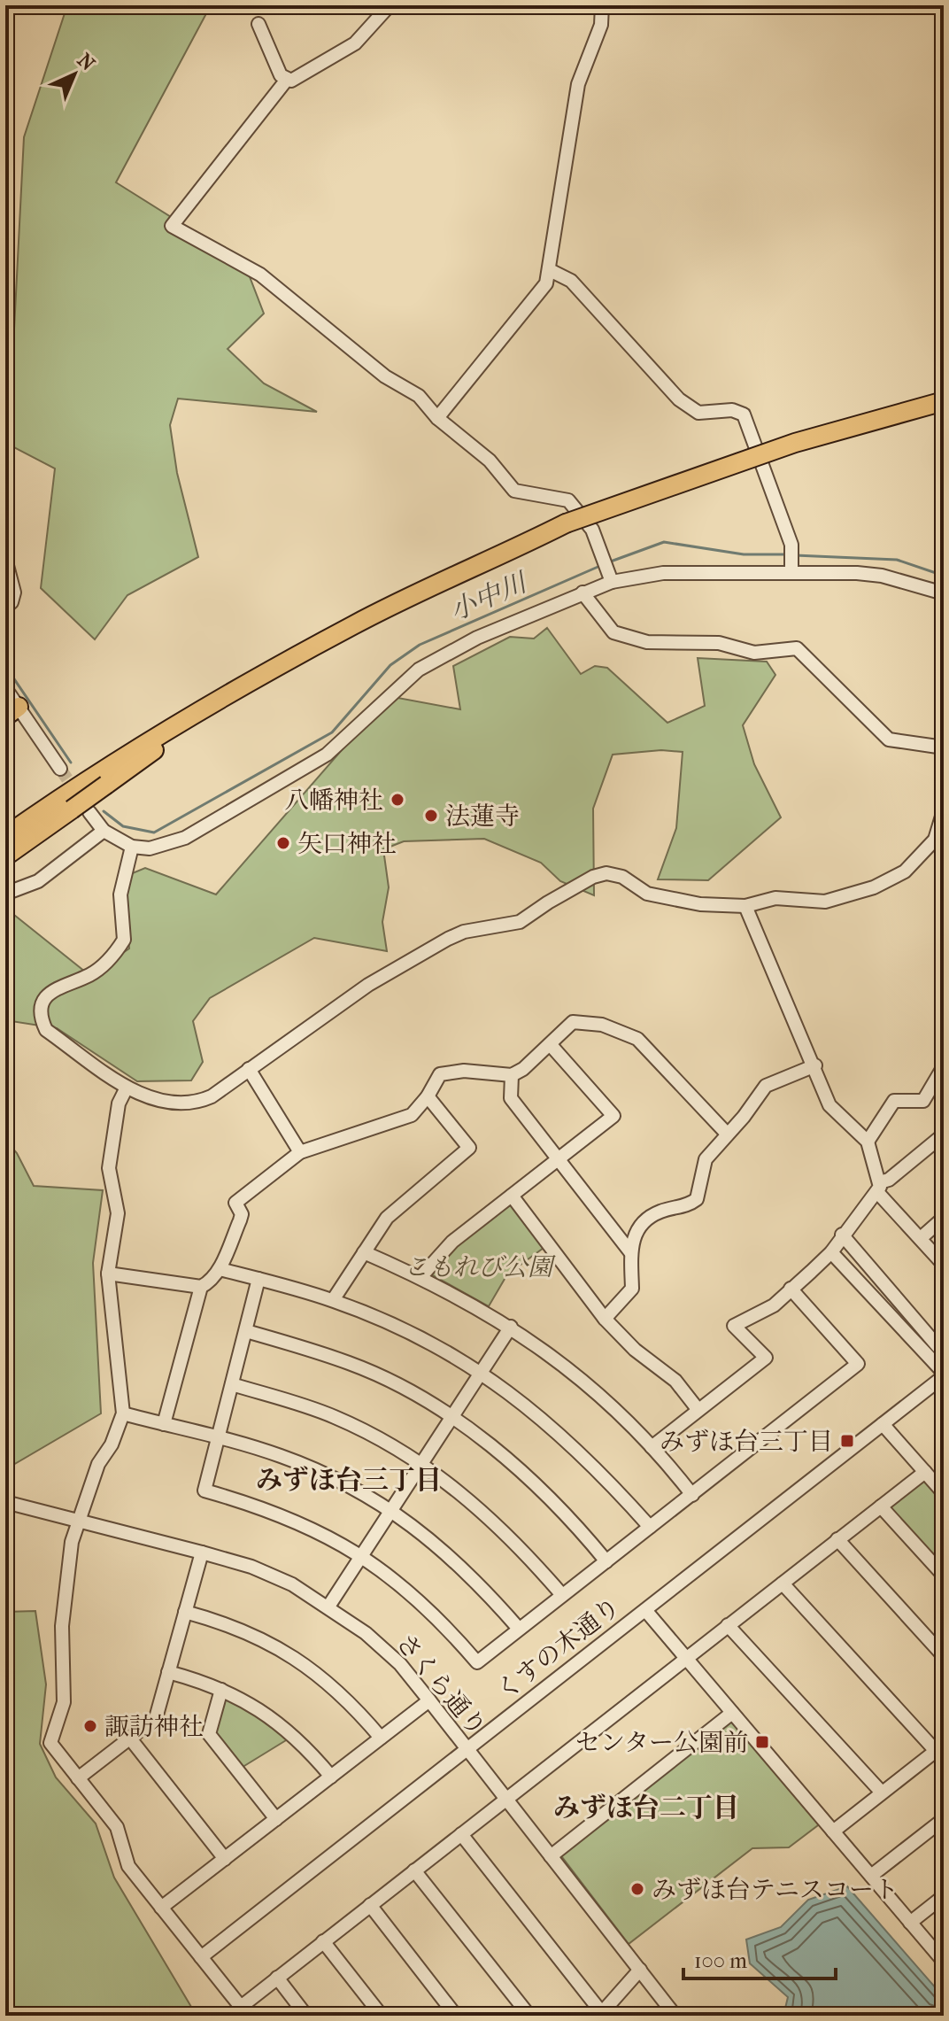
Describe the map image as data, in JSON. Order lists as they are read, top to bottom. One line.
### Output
{"streets":{"street":["くすの木通り","さくら通り"]},"crossings":[["くすの木通り","さくら通り"]],"districts":["みずほ台三丁目","みずほ台二丁目"],"water":["小中川"],"parks":["こもれび公園"],"places":{"other":["八幡神社","法蓮寺","矢口神社","諏訪神社","みずほ台テニスコート"],"transit":["みずほ台三丁目","センター公園前"]},"scale_bar":"100 m","north":"top right"}
